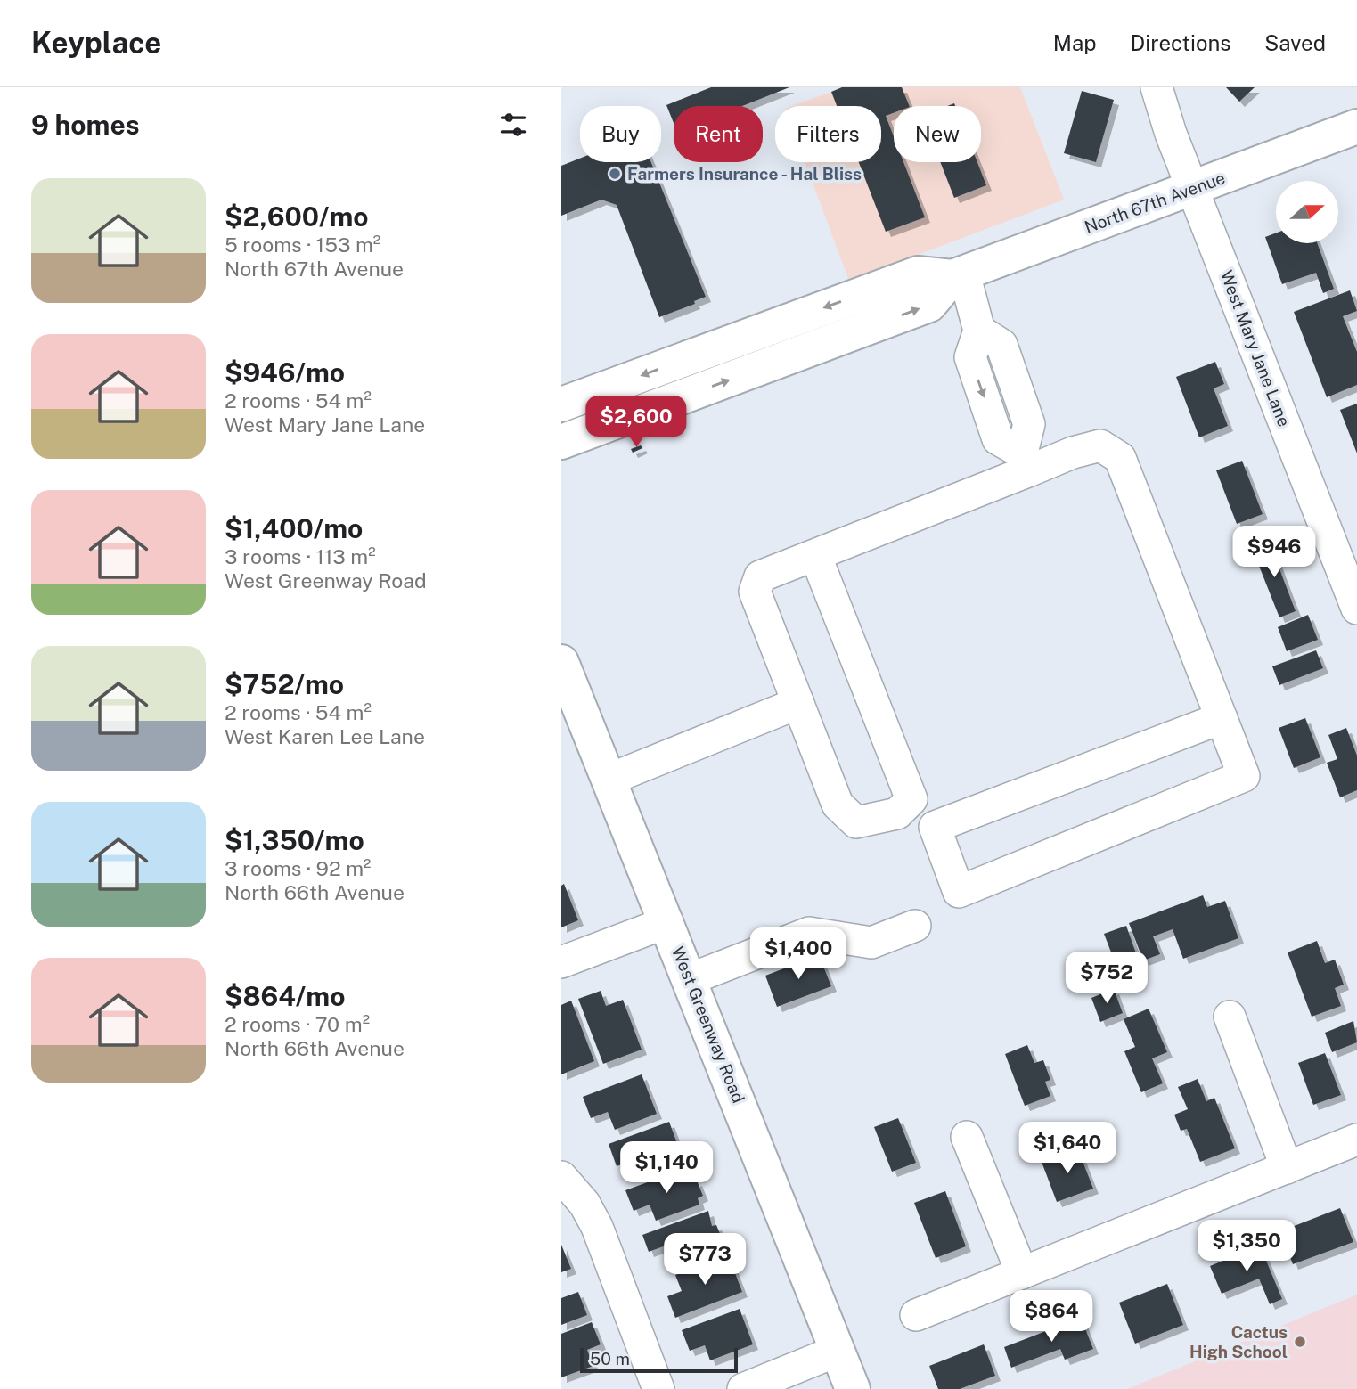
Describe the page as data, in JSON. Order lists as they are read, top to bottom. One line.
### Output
{"streets":{"main road":["North 67th Avenue","West Greenway Road"],"street":["West Mary Jane Lane"]},"crossings":[["North 67th Avenue","West Mary Jane Lane"]],"places":["Farmers Insurance - Hal Bliss","Cactus High School"],"scale_bar":"50 m","north":"right","page":{"header":"Keyplace","nav":["Map","Directions","Saved"],"heading":"9 homes","chip":["Buy","Rent","Filters","New"],"list":[{"name":"$2,600/mo","note":"5 rooms · 153 m² · North 67th Avenue"},{"name":"$946/mo","note":"2 rooms · 54 m² · West Mary Jane Lane"},{"name":"$1,400/mo","note":"3 rooms · 113 m² · West Greenway Road"},{"name":"$752/mo","note":"2 rooms · 54 m² · West Karen Lee Lane"},{"name":"$1,350/mo","note":"3 rooms · 92 m² · North 66th Avenue"},{"name":"$864/mo","note":"2 rooms · 70 m² · North 66th Avenue"}],"price":["$2,600","$946","$1,400","$752","$1,640","$1,140","$1,350","$773","$864"],"scale":"50 m"}}
